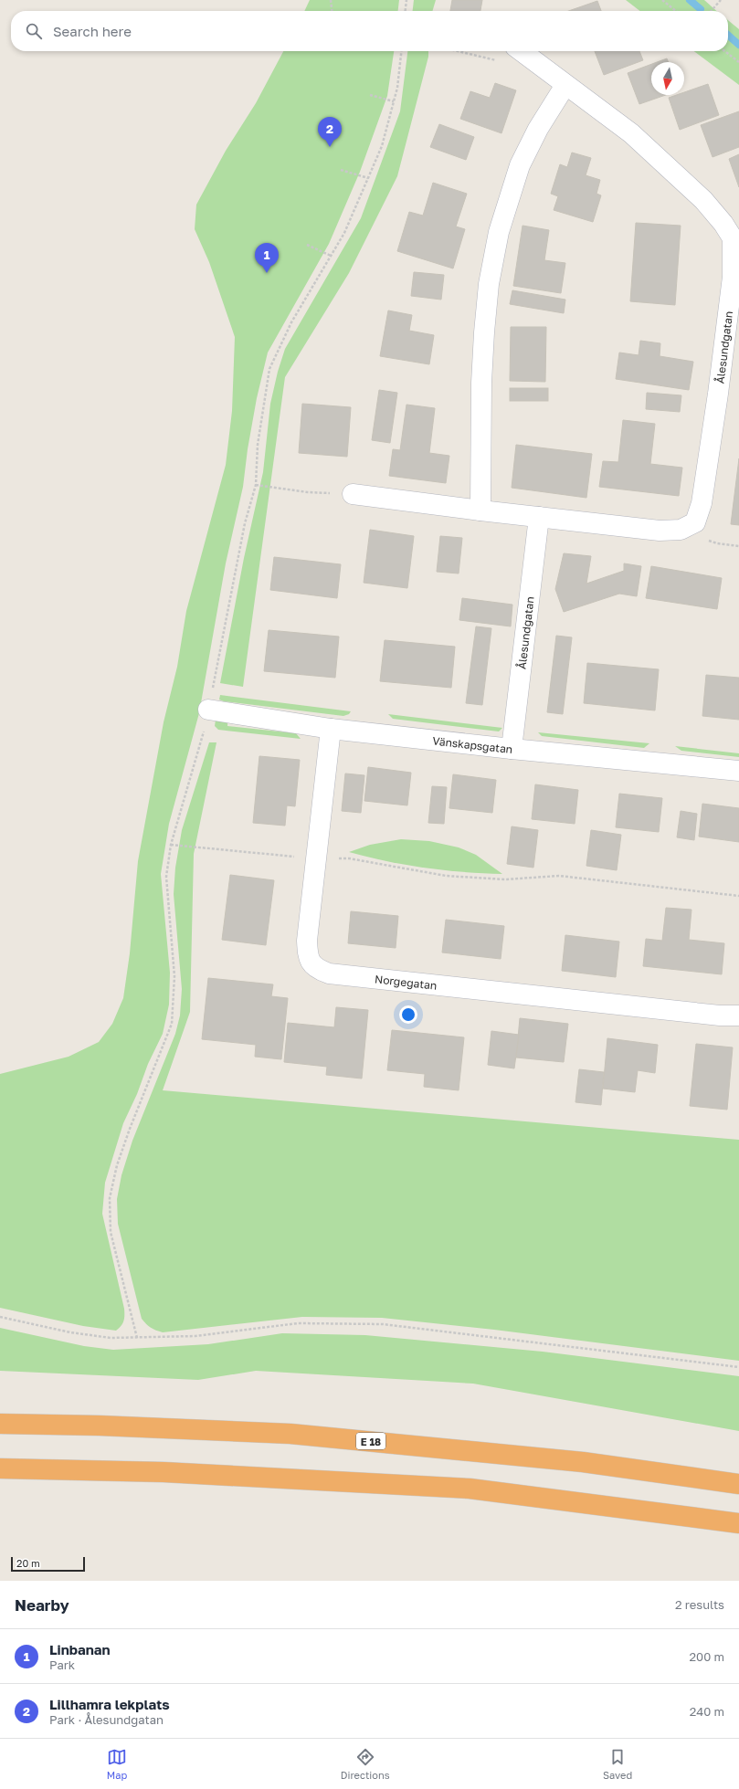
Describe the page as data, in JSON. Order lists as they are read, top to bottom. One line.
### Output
{"streets":{"highway":["E 18"],"street":["Ålesundgatan","Vänskapsgatan","Norgegatan"]},"crossings":[["Ålesundgatan","Vänskapsgatan"],["Vänskapsgatan","Norgegatan"]],"scale_bar":"20 m","north":"bottom","page":{"search":"Search here","pins":["2","1"],"scale":"20 m","heading":["Nearby","2 results"],"list":[{"mark":"1","name":"Linbanan","note":"Park","value":"200 m"},{"mark":"2","name":"Lillhamra lekplats","note":"Park · Ålesundgatan","value":"240 m"}],"nav":["Map","Directions","Saved"]}}
